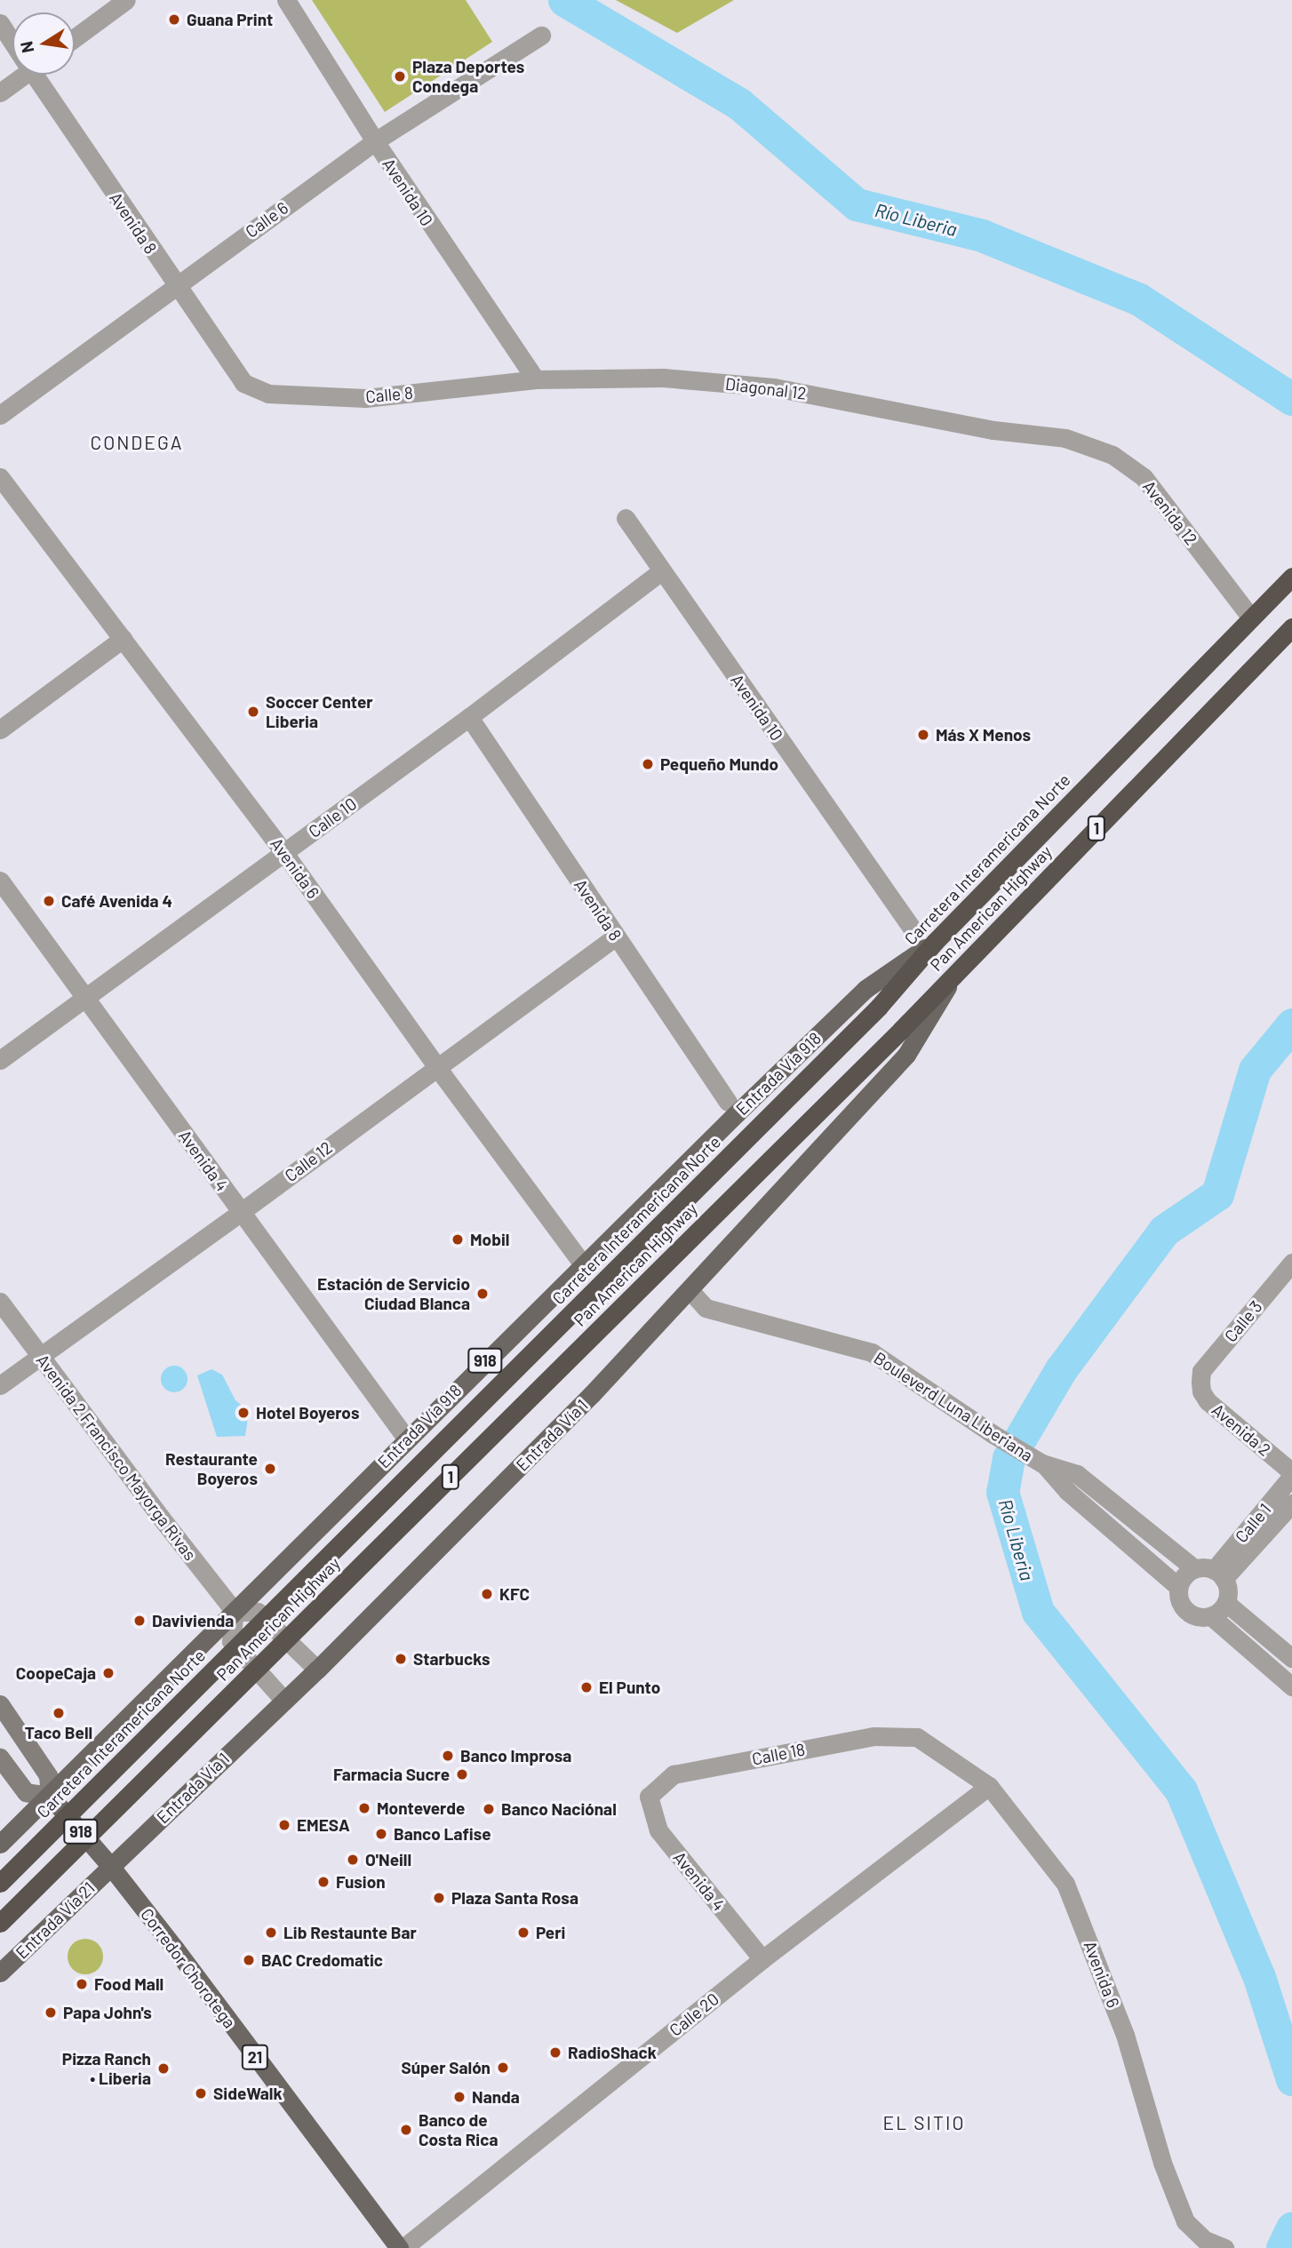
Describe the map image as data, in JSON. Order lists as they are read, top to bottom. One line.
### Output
{"streets":{"highway":["1","Carretera Interamericana Norte","Pan American Highway"],"main road":["Entrada Vía 918","918","Entrada Vía 1","Entrada Vía 21","Corredor Chorotega","21"],"street":["Avenida 10","Calle 6","Avenida 8","Diagonal 12","Calle 8","Avenida 12","Calle 10","Avenida 6","Avenida 4","Calle 12","Calle 3","Bouleverd Luna Liberiana","Avenida 2","Avenida 2 Francisco Mayorga Rivas","Calle 1","Calle 18","Calle 20"]},"crossings":[["Avenida 10","Calle 6"],["Avenida 10","Diagonal 12"],["Avenida 10","Calle 8"],["Avenida 10","Calle 10"],["Calle 6","Avenida 8"],["Avenida 8","Calle 8"],["Avenida 8","Calle 10"],["Avenida 8","Calle 12"],["Diagonal 12","Calle 8"],["Diagonal 12","Avenida 12"],["Avenida 12","Carretera Interamericana Norte"],["Calle 10","Avenida 6"],["Calle 10","Avenida 4"],["Carretera Interamericana Norte","Entrada Vía 918"],["Avenida 6","Entrada Vía 918"],["Avenida 6","Calle 12"],["Avenida 6","Calle 18"],["Avenida 6","Calle 20"],["Pan American Highway","Entrada Vía 1"],["Entrada Vía 918","Avenida 4"],["Entrada Vía 918","918"],["Entrada Vía 918","Avenida 2 Francisco Mayorga Rivas"],["Avenida 4","Calle 12"],["Avenida 4","Calle 18"],["Avenida 4","Calle 20"],["Calle 12","Avenida 2 Francisco Mayorga Rivas"],["Calle 3","Avenida 2"],["918","Entrada Vía 1"],["918","Entrada Vía 21"],["918","Corredor Chorotega"],["Bouleverd Luna Liberiana","Entrada Vía 1"],["Avenida 2","Calle 1"],["Entrada Vía 1","Entrada Vía 21"],["Entrada Vía 1","Corredor Chorotega"],["Entrada Vía 21","Corredor Chorotega"],["Corredor Chorotega","Calle 20"]],"districts":["CONDEGA","EL SITIO"],"water":["Río Liberia"],"places":["Guana Print","Plaza Deportes Condega","Soccer Center Liberia","Más X Menos","Pequeño Mundo","Café Avenida 4","Mobil","Estación de Servicio Ciudad Blanca","Hotel Boyeros","Restaurante Boyeros","KFC","Davivienda","Starbucks","CoopeCaja","El Punto","Taco Bell","Banco Improsa","Farmacia Sucre","Monteverde","Banco Naciónal","EMESA","Banco Lafise","O'Neill","Fusion","Plaza Santa Rosa","Lib Restaunte Bar","Peri","BAC Credomatic","Food Mall","Papa John's","RadioShack","Súper Salón","Pizza Ranch • Liberia","SideWalk","Nanda","Banco de Costa Rica"],"north":"left"}
